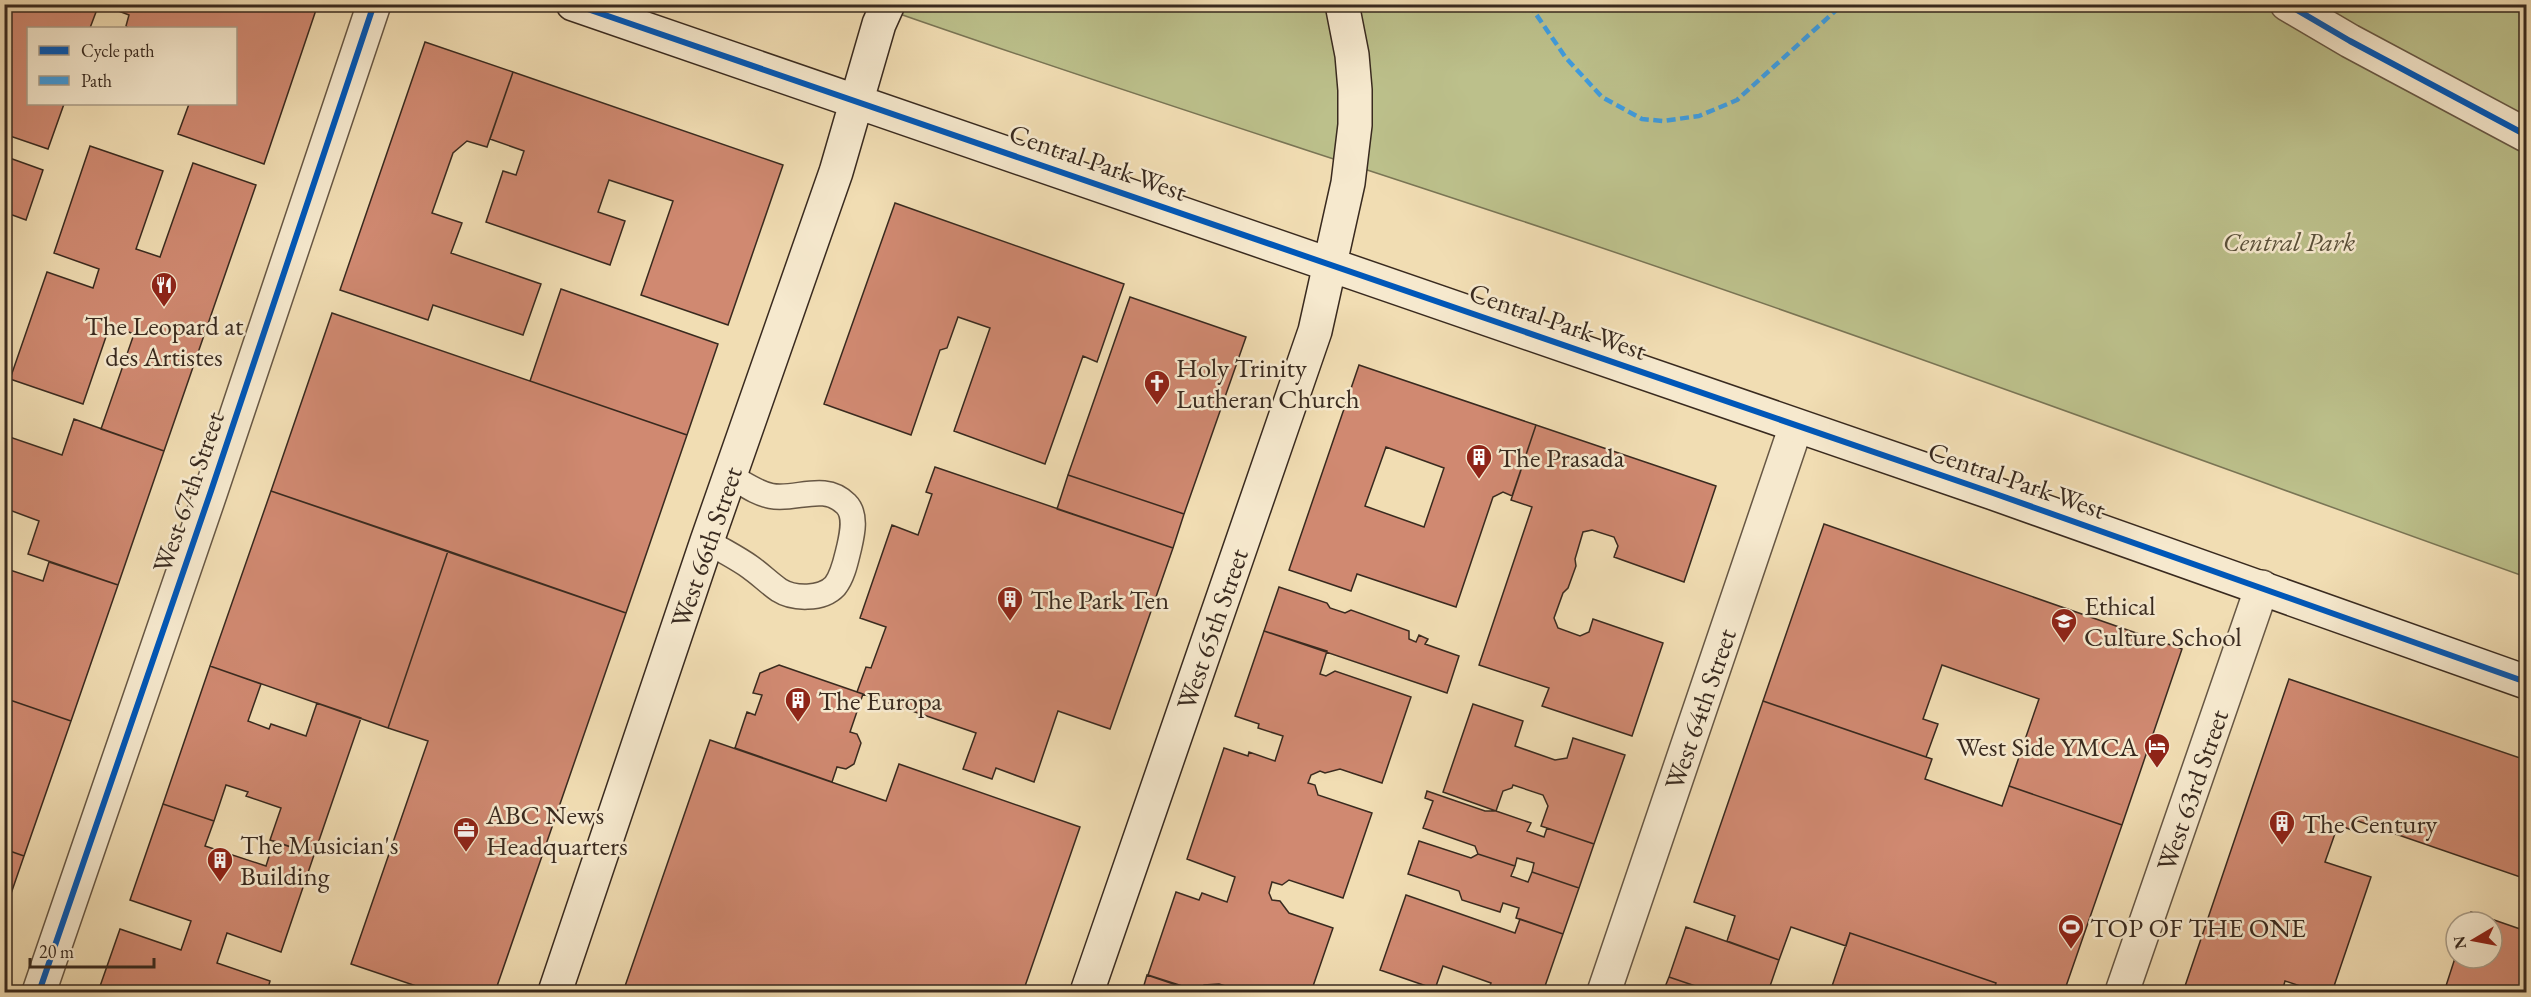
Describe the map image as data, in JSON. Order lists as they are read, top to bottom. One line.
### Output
{"streets":{"main road":["Central Park West","West 67th Street","West 66th Street","West 65th Street","West 64th Street","West 63rd Street"]},"crossings":[["Central Park West","West 66th Street"],["Central Park West","West 65th Street"],["Central Park West","West 64th Street"],["Central Park West","West 63rd Street"]],"parks":["Central Park"],"places":{"restaurant":["The Leopard at des Artistes"],"church":["Holy Trinity Lutheran Church"],"building":["The Prasada","The Park Ten","The Europa","The Century","The Musician's Building"],"school or university":["Ethical Culture School"],"hotel":["West Side YMCA"],"office":["ABC News Headquarters"],"sports":["TOP OF THE ONE"]},"legend":["Cycle path","Path"],"scale_bar":"20 m","north":"left"}
